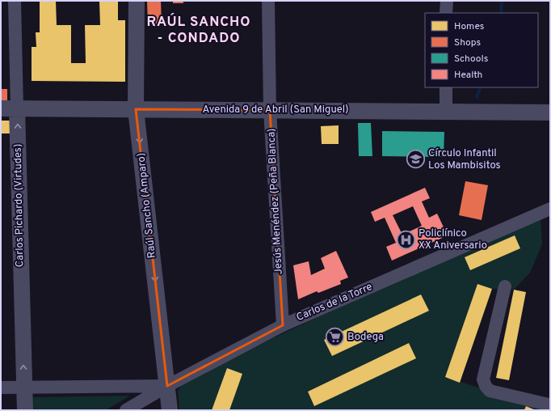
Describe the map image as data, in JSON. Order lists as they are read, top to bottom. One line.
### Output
{"streets":{"street":["Avenida 9 de Abril (San Miguel)","Jesús Menéndez (Peña Blanca)","Carlos Pichardo (Virtudes)","Raúl Sancho (Amparo)","Carlos de la Torre"]},"crossings":[["Avenida 9 de Abril (San Miguel)","Jesús Menéndez (Peña Blanca)"],["Avenida 9 de Abril (San Miguel)","Carlos Pichardo (Virtudes)"],["Avenida 9 de Abril (San Miguel)","Raúl Sancho (Amparo)"],["Jesús Menéndez (Peña Blanca)","Carlos de la Torre"],["Raúl Sancho (Amparo)","Carlos de la Torre"]],"one_way":["Carlos Pichardo (Virtudes)","Raúl Sancho (Amparo)"],"districts":["RAÚL SANCHO - CONDADO"],"places":{"school or university":["Círculo Infantil Los Mambisitos"],"hospital":["Policlínico XX Aniversario"],"supermarket":["Bodega"]},"legend":["Homes","Shops","Schools","Health"]}
